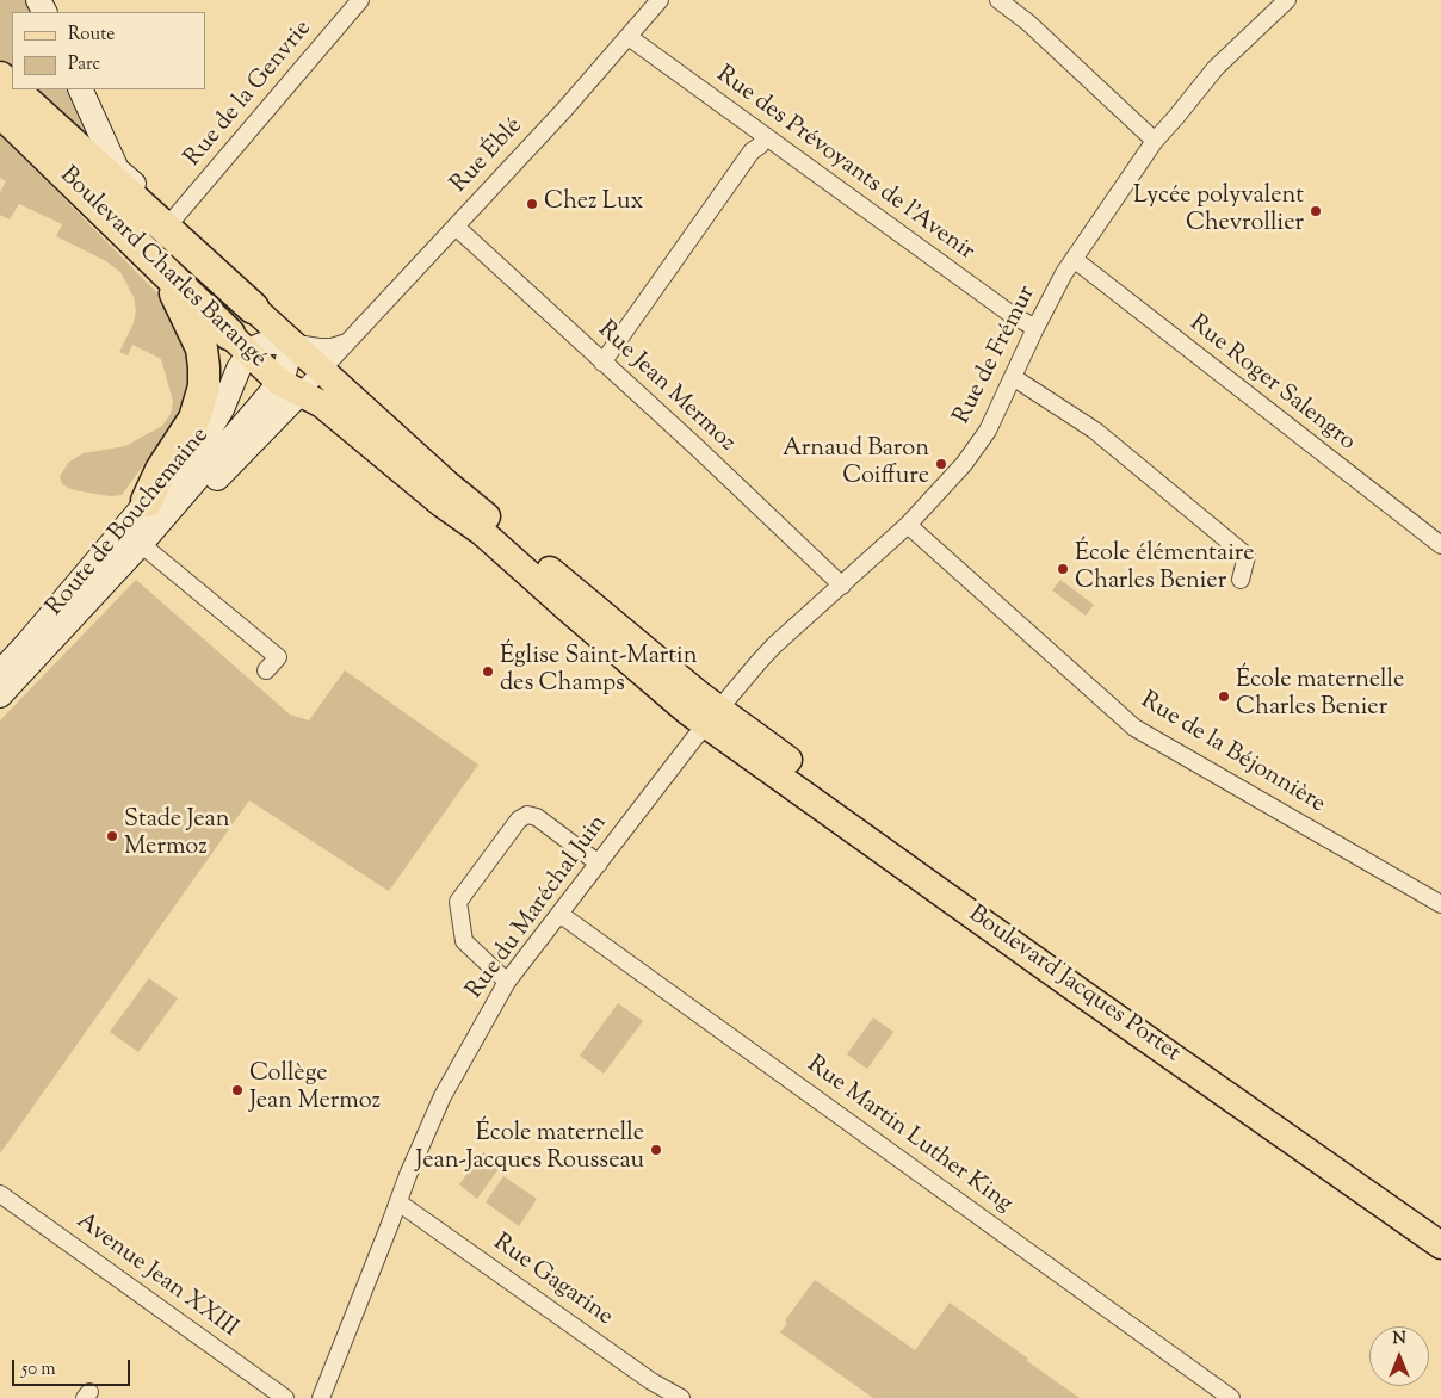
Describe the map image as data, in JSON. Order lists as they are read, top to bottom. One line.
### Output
{"streets":{"highway":["Boulevard Charles Barangé"],"main road":["Boulevard Jacques Portet"],"street":["Rue de la Genvrie","Rue Éblé","Rue des Prévoyants de l'Avenir","Rue de Frémur","Rue Roger Salengro","Rue Jean Mermoz","Route de Bouchemaine","Rue de la Béjonnière","Rue du Maréchal Juin","Rue Martin Luther King","Avenue Jean XXIII","Rue Gagarine"]},"crossings":[["Rue de la Genvrie","Boulevard Charles Barangé"],["Rue Éblé","Rue des Prévoyants de l'Avenir"],["Rue Éblé","Boulevard Charles Barangé"],["Rue Éblé","Rue Jean Mermoz"],["Rue Éblé","Route de Bouchemaine"],["Rue des Prévoyants de l'Avenir","Rue de Frémur"],["Boulevard Charles Barangé","Route de Bouchemaine"],["Rue de Frémur","Rue Roger Salengro"],["Rue de Frémur","Rue Jean Mermoz"],["Rue de Frémur","Rue de la Béjonnière"],["Rue de Frémur","Rue du Maréchal Juin"],["Rue de Frémur","Boulevard Jacques Portet"],["Rue du Maréchal Juin","Boulevard Jacques Portet"],["Rue du Maréchal Juin","Rue Martin Luther King"],["Rue du Maréchal Juin","Rue Gagarine"]],"places":["Chez Lux","Lycée polyvalent Chevrollier","Arnaud Baron Coiffure","École élémentaire Charles Benier","Église Saint-Martin des Champs","École maternelle Charles Benier","Stade Jean Mermoz","Collège Jean Mermoz","École maternelle Jean-Jacques Rousseau"],"legend":["Route","Parc"],"scale_bar":"50 m","north":"top"}
